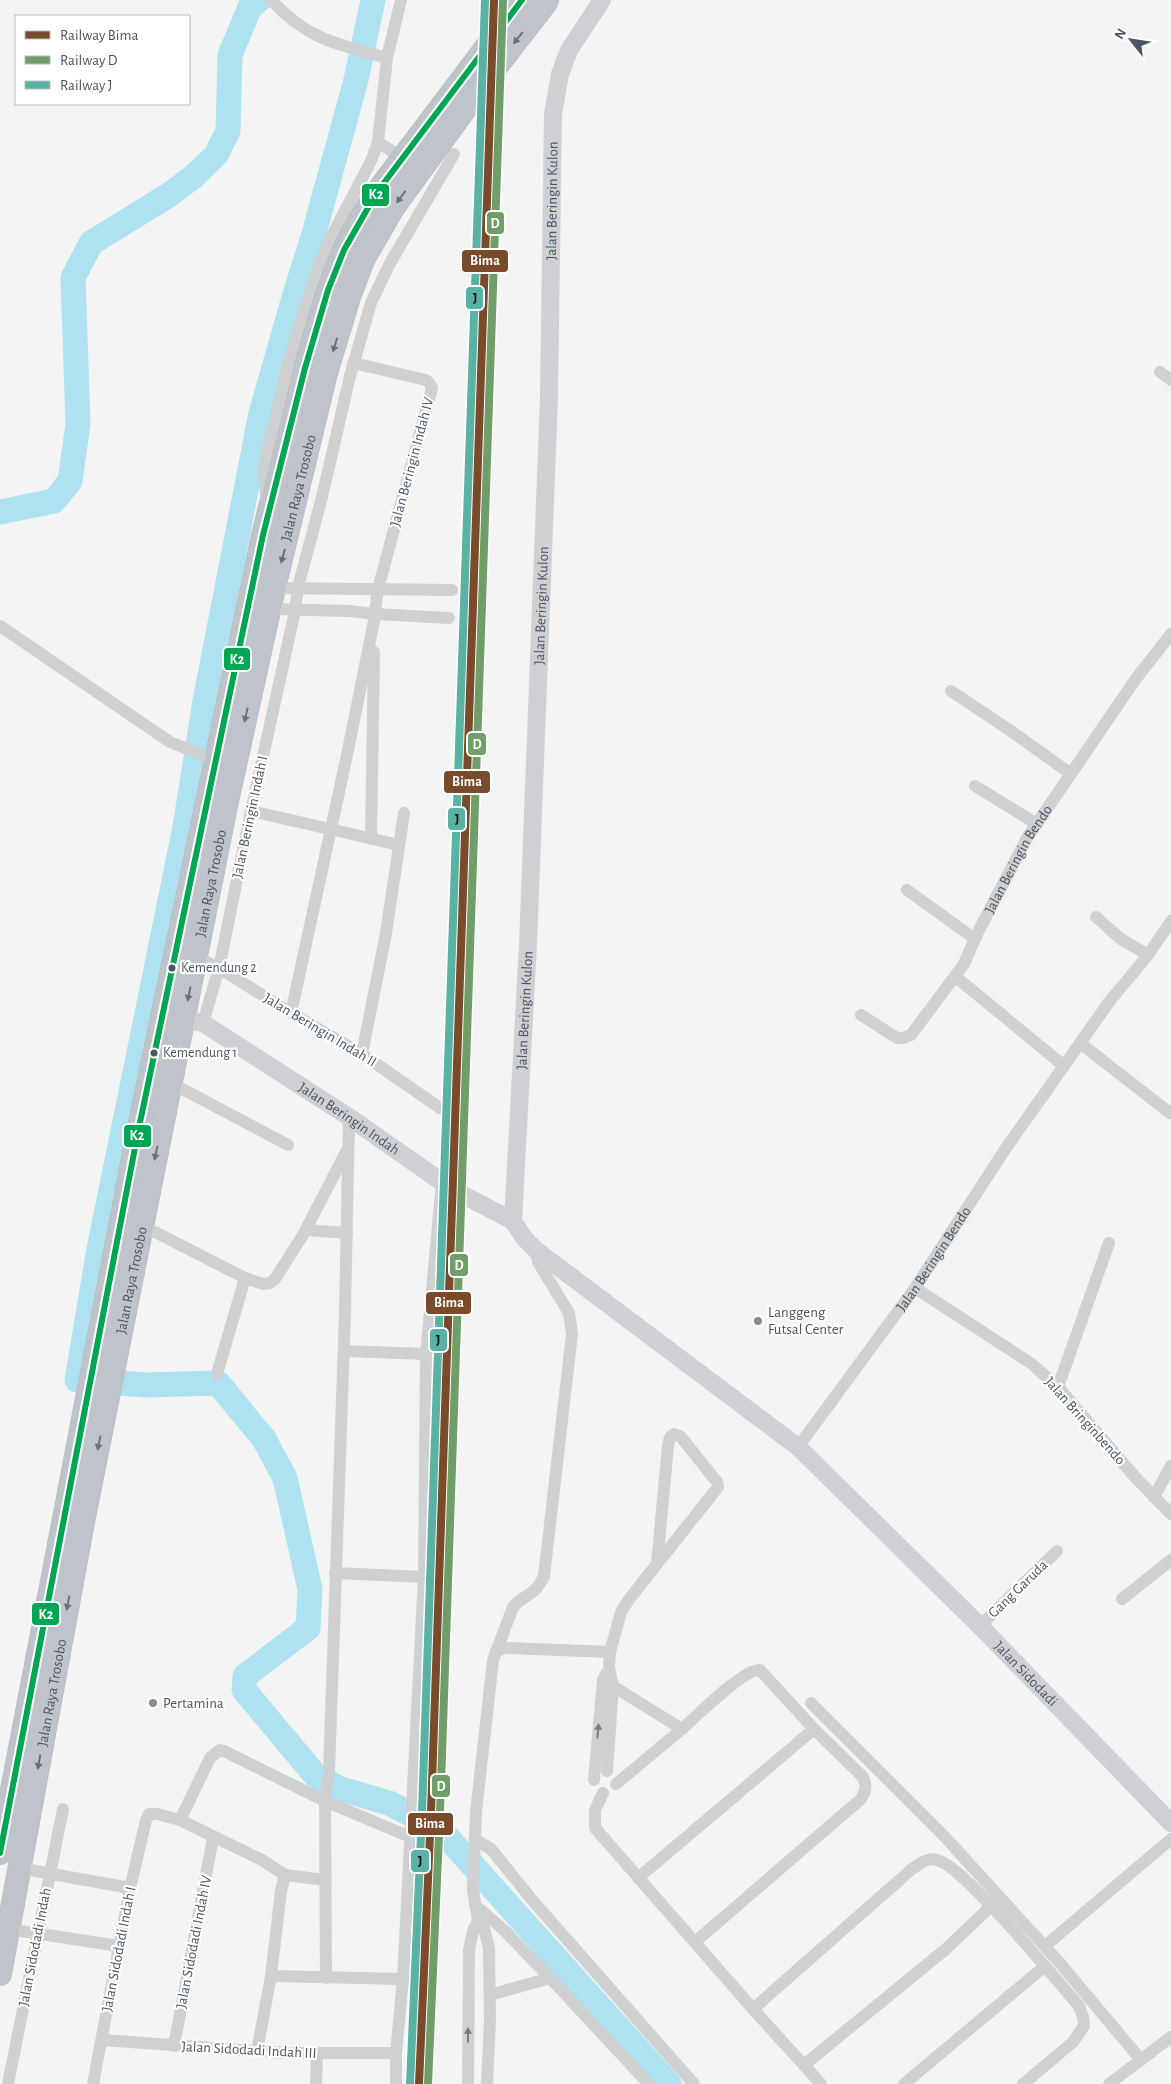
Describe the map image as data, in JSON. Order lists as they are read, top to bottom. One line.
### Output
{"streets":{"highway":["Jalan Raya Trosobo"],"street":["Jalan Beringin Kulon","Jalan Beringin Indah IV","Jalan Beringin Indah I","Jalan Beringin Bendo","Jalan Beringin Indah II","Jalan Beringin Indah","Jalan Bringinbendo","Gang Garuda","Jalan Sidodadi","Jalan Sidodadi Indah IV","Jalan Sidodadi Indah","Jalan Sidodadi Indah I","Jalan Sidodadi Indah III"]},"crossings":[["Jalan Beringin Kulon","Jalan Beringin Indah"],["Jalan Beringin Indah IV","Jalan Beringin Indah I"],["Jalan Raya Trosobo","Jalan Beringin Indah I"],["Jalan Raya Trosobo","Jalan Beringin Indah II"],["Jalan Raya Trosobo","Jalan Beringin Indah"],["Jalan Beringin Indah I","Jalan Beringin Indah II"],["Jalan Beringin Indah I","Jalan Beringin Indah"],["Jalan Beringin Bendo","Jalan Bringinbendo"],["Jalan Beringin Bendo","Jalan Sidodadi"],["Gang Garuda","Jalan Sidodadi"],["Jalan Sidodadi Indah IV","Jalan Sidodadi Indah III"],["Jalan Sidodadi Indah I","Jalan Sidodadi Indah III"]],"places":["Kemendung 2","Kemendung 1","Langgeng Futsal Center","Pertamina"],"lines":["rail line Bima","rail line D","rail line J","transit line K2"],"legend":["Railway Bima","Railway D","Railway J"],"north":"top left"}
